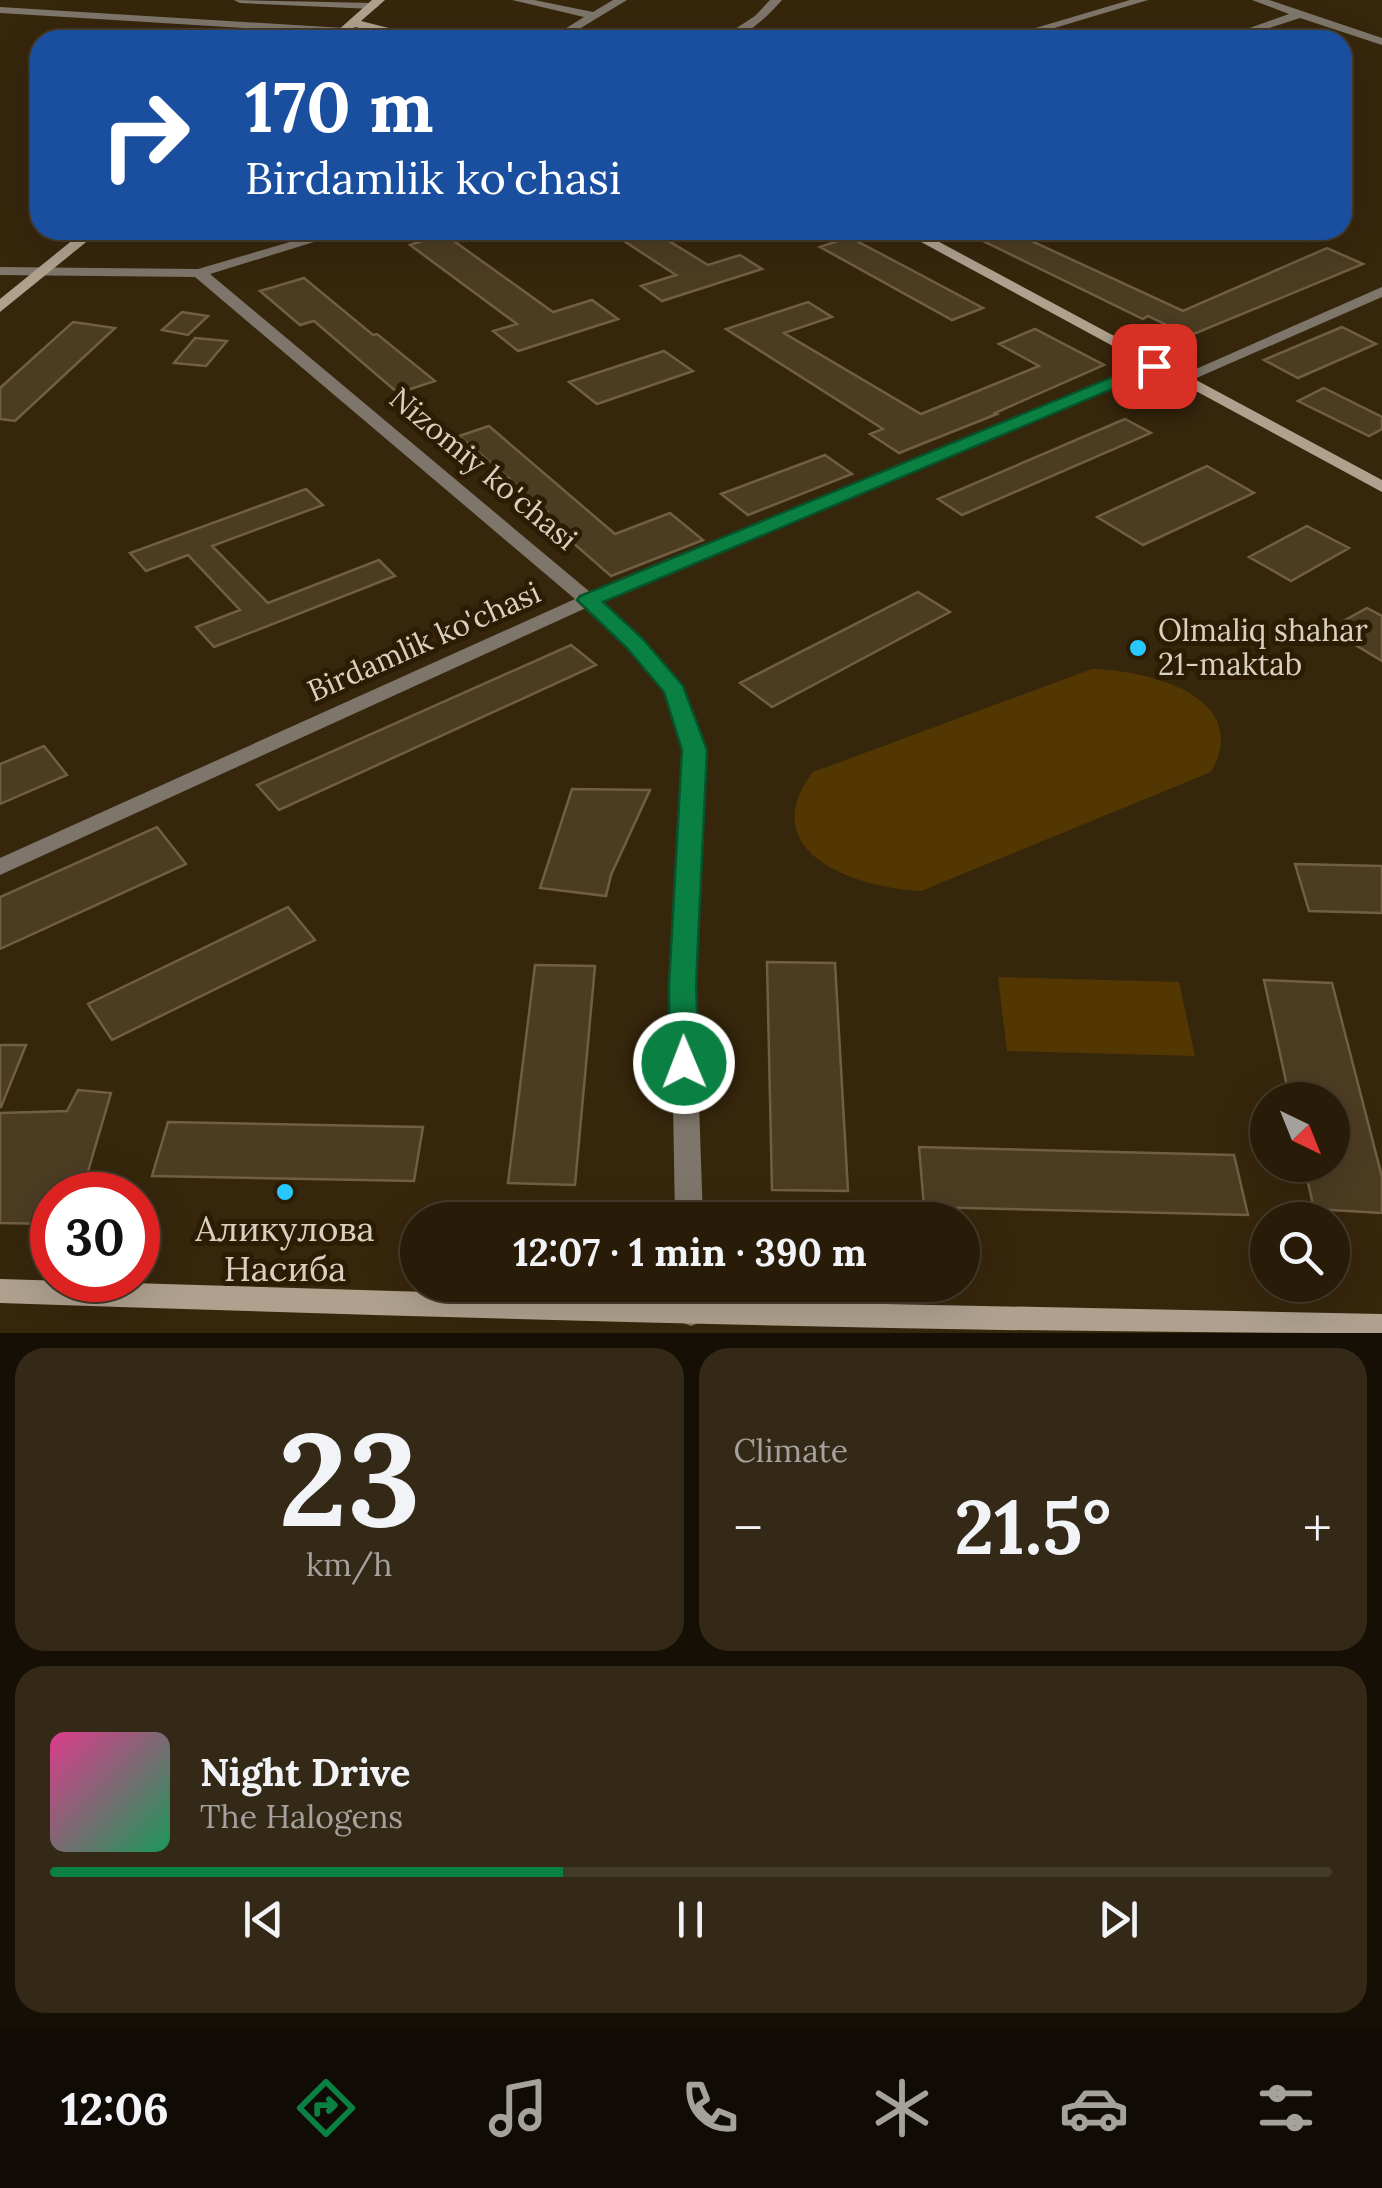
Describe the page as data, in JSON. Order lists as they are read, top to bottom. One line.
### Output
{"streets":{"street":["Nizomiy ko'chasi","Birdamlik ko'chasi"]},"crossings":[["Nizomiy ko'chasi","Birdamlik ko'chasi"]],"places":["Olmaliq shahar 21-maktab","Аликулова Насиба"],"north":"bottom right","page":{"turn":["170 m","Birdamlik ko'chasi"],"limit":"30","trip":"12:07 · 1 min · 390 m","tile":[["23","km/h"],"Climate"],"heat":["−","21.5°","+"],"song":["Night Drive","The Halogens"],"tabs":"12:06"}}
